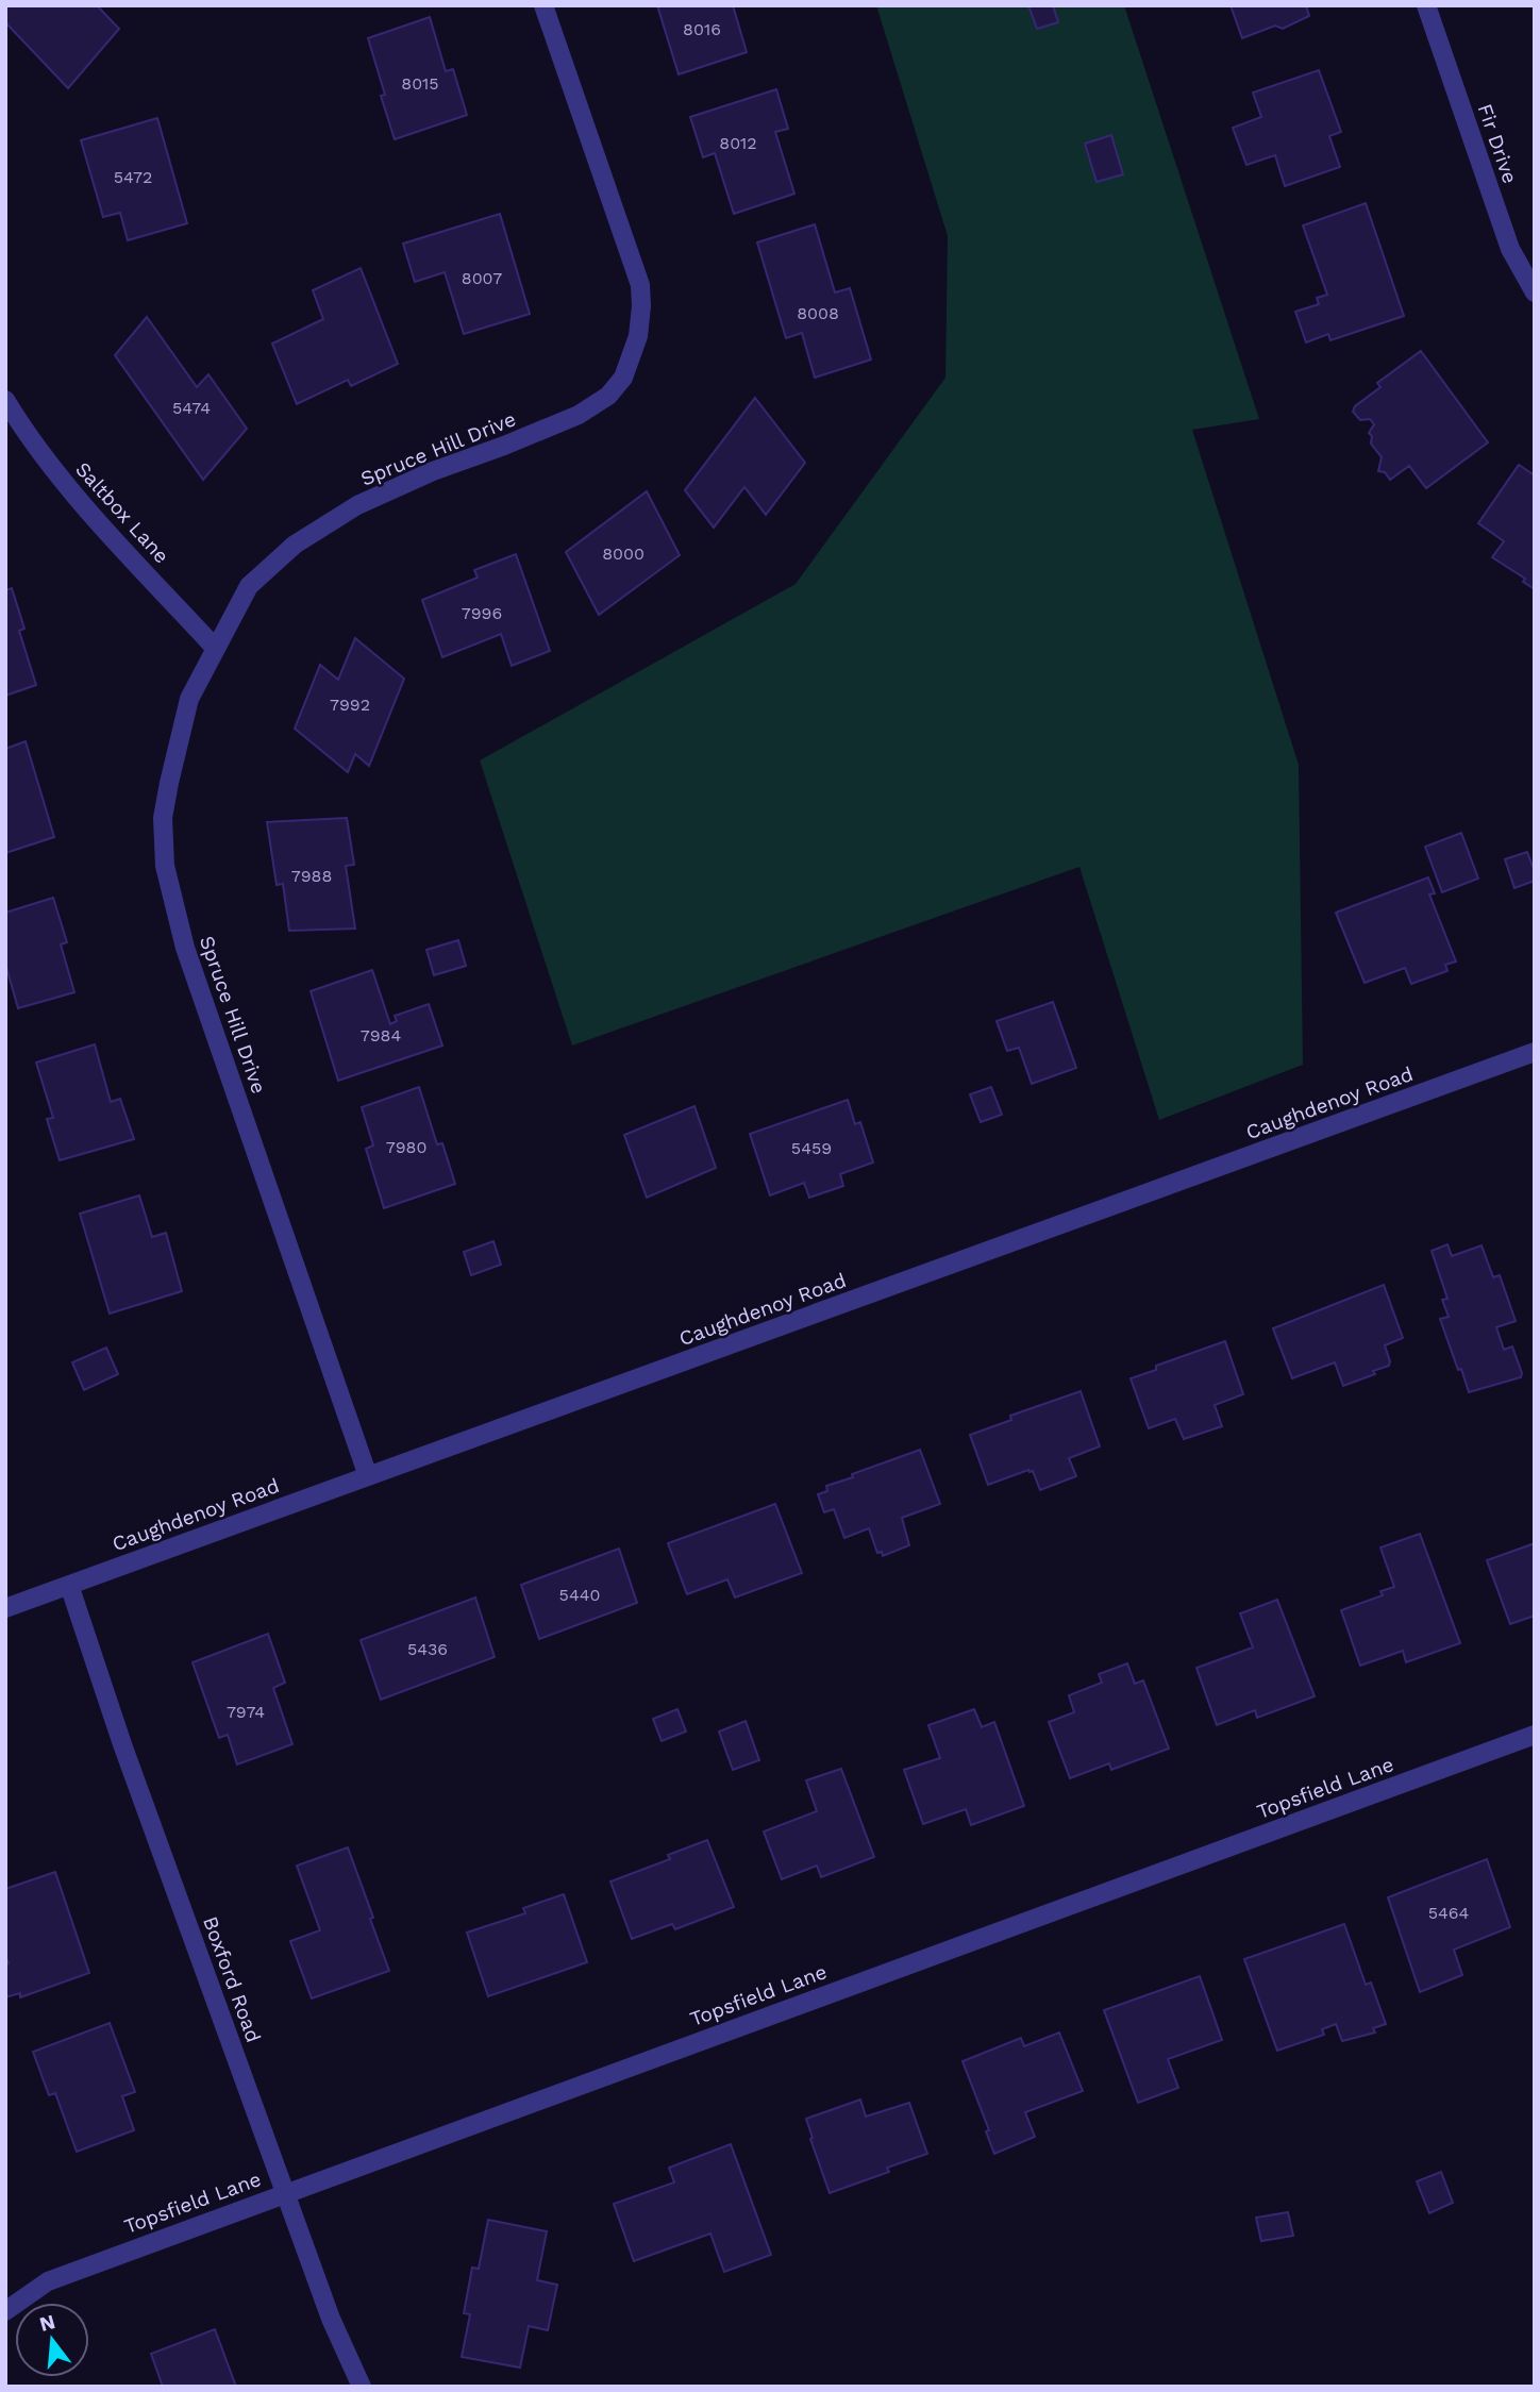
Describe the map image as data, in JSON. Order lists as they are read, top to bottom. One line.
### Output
{"streets":{"street":["Fir Drive","Spruce Hill Drive","Saltbox Lane","Caughdenoy Road","Topsfield Lane","Boxford Road"]},"crossings":[["Spruce Hill Drive","Saltbox Lane"],["Spruce Hill Drive","Caughdenoy Road"],["Caughdenoy Road","Boxford Road"],["Topsfield Lane","Boxford Road"]],"house_numbers":["8016","8015","8012","5472","8007","8008","5474","8000","7996","7992","7988","7984","7980","5459","5440","5436","7974","5464"],"north":"top"}
